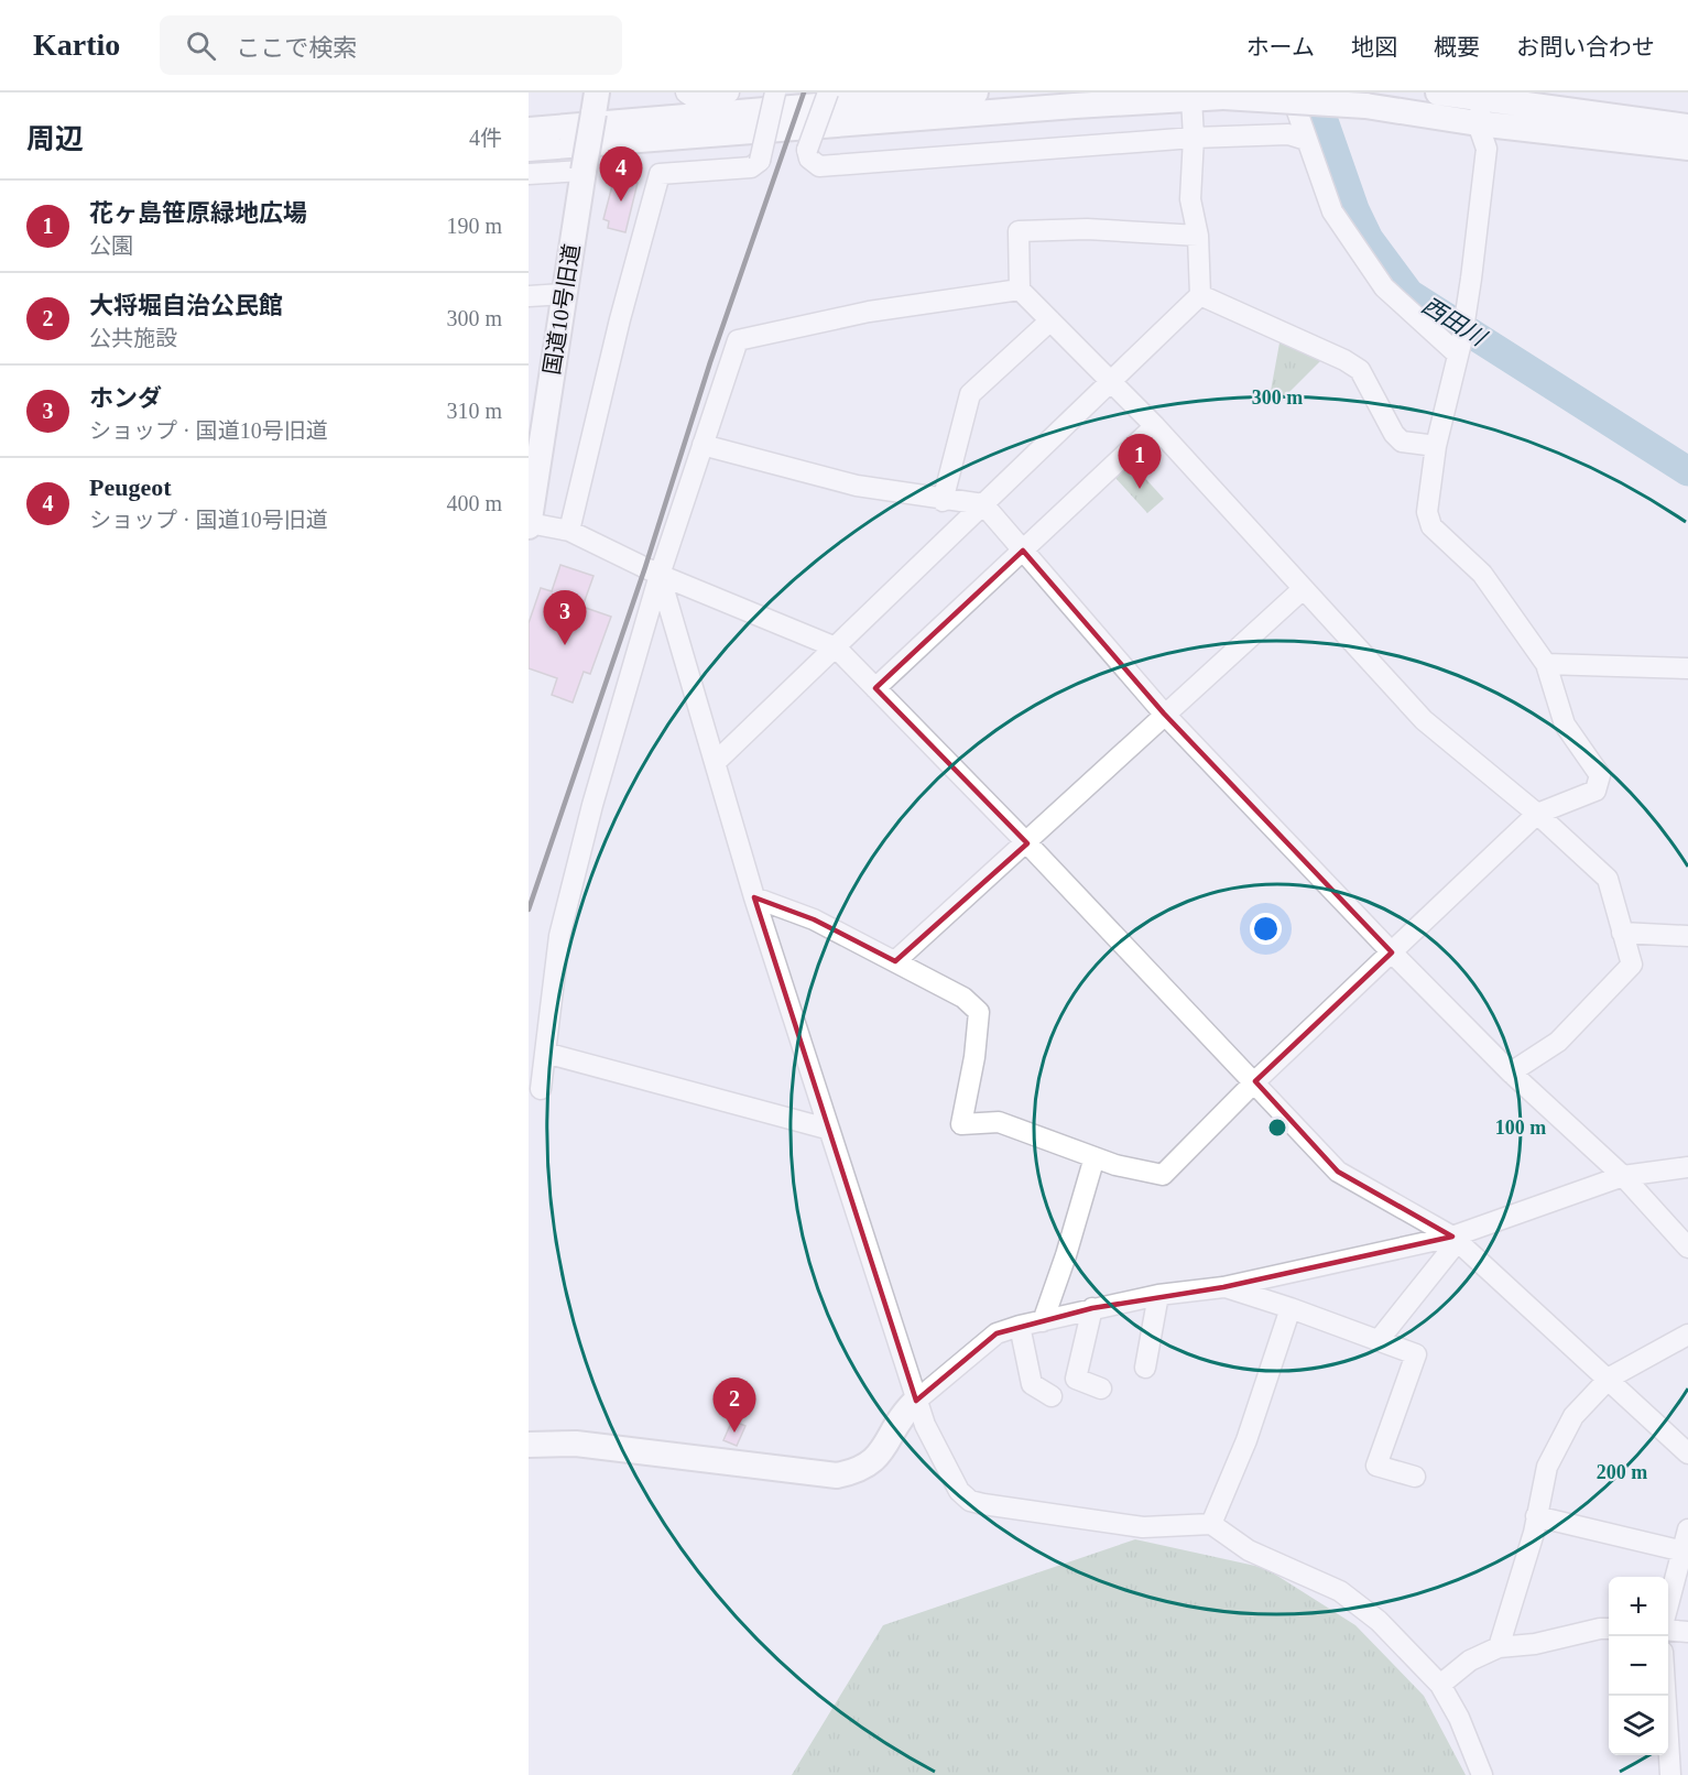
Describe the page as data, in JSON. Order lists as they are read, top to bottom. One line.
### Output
{"streets":{"street":["国道10号旧道"]},"water":["西田川"],"page":{"header":"Kartio","search":"ここで検索","nav":["ホーム","地図","概要","お問い合わせ"],"heading":["周辺","4件"],"pins":["4","1","3","2"],"list":[{"mark":"1","name":"花ヶ島笹原緑地広場","note":"公園","value":"190 m"},{"mark":"2","name":"大将堀自治公民館","note":"公共施設","value":"300 m"},{"mark":"3","name":"ホンダ","note":"ショップ · 国道10号旧道","value":"310 m"},{"mark":"4","name":"Peugeot","note":"ショップ · 国道10号旧道","value":"400 m"}],"map_buttons":["+","−"]},"rings":["300 m","100 m","200 m"]}
